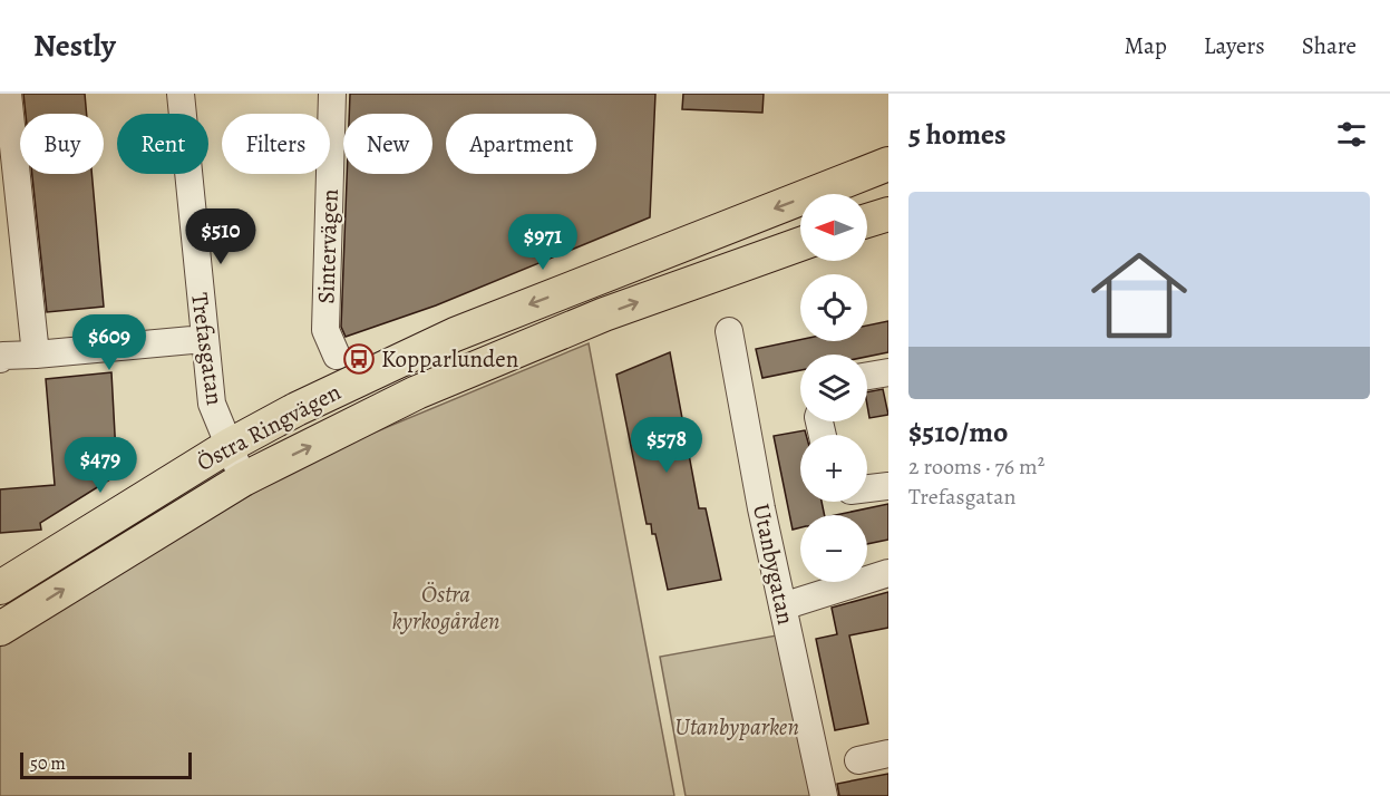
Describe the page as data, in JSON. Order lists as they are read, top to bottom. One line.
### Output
{"streets":{"main road":["Östra Ringvägen"],"street":["Sintervägen","Trefasgatan","Utanbygatan"]},"crossings":[["Trefasgatan","Östra Ringvägen"]],"parks":["Östra kyrkogården","Utanbyparken"],"places":{"bus stop":["Kopparlunden"]},"scale_bar":"50 m","north":"left","page":{"header":"Nestly","nav":["Map","Layers","Share"],"heading":"5 homes","chip":["Buy","Rent","Filters","New","Apartment"],"list":[{"name":"$510/mo","note":"2 rooms · 76 m² · Trefasgatan"}],"map_buttons":["+","−"],"price":["$510","$971","$609","$578","$479"],"scale":"50 m"}}
